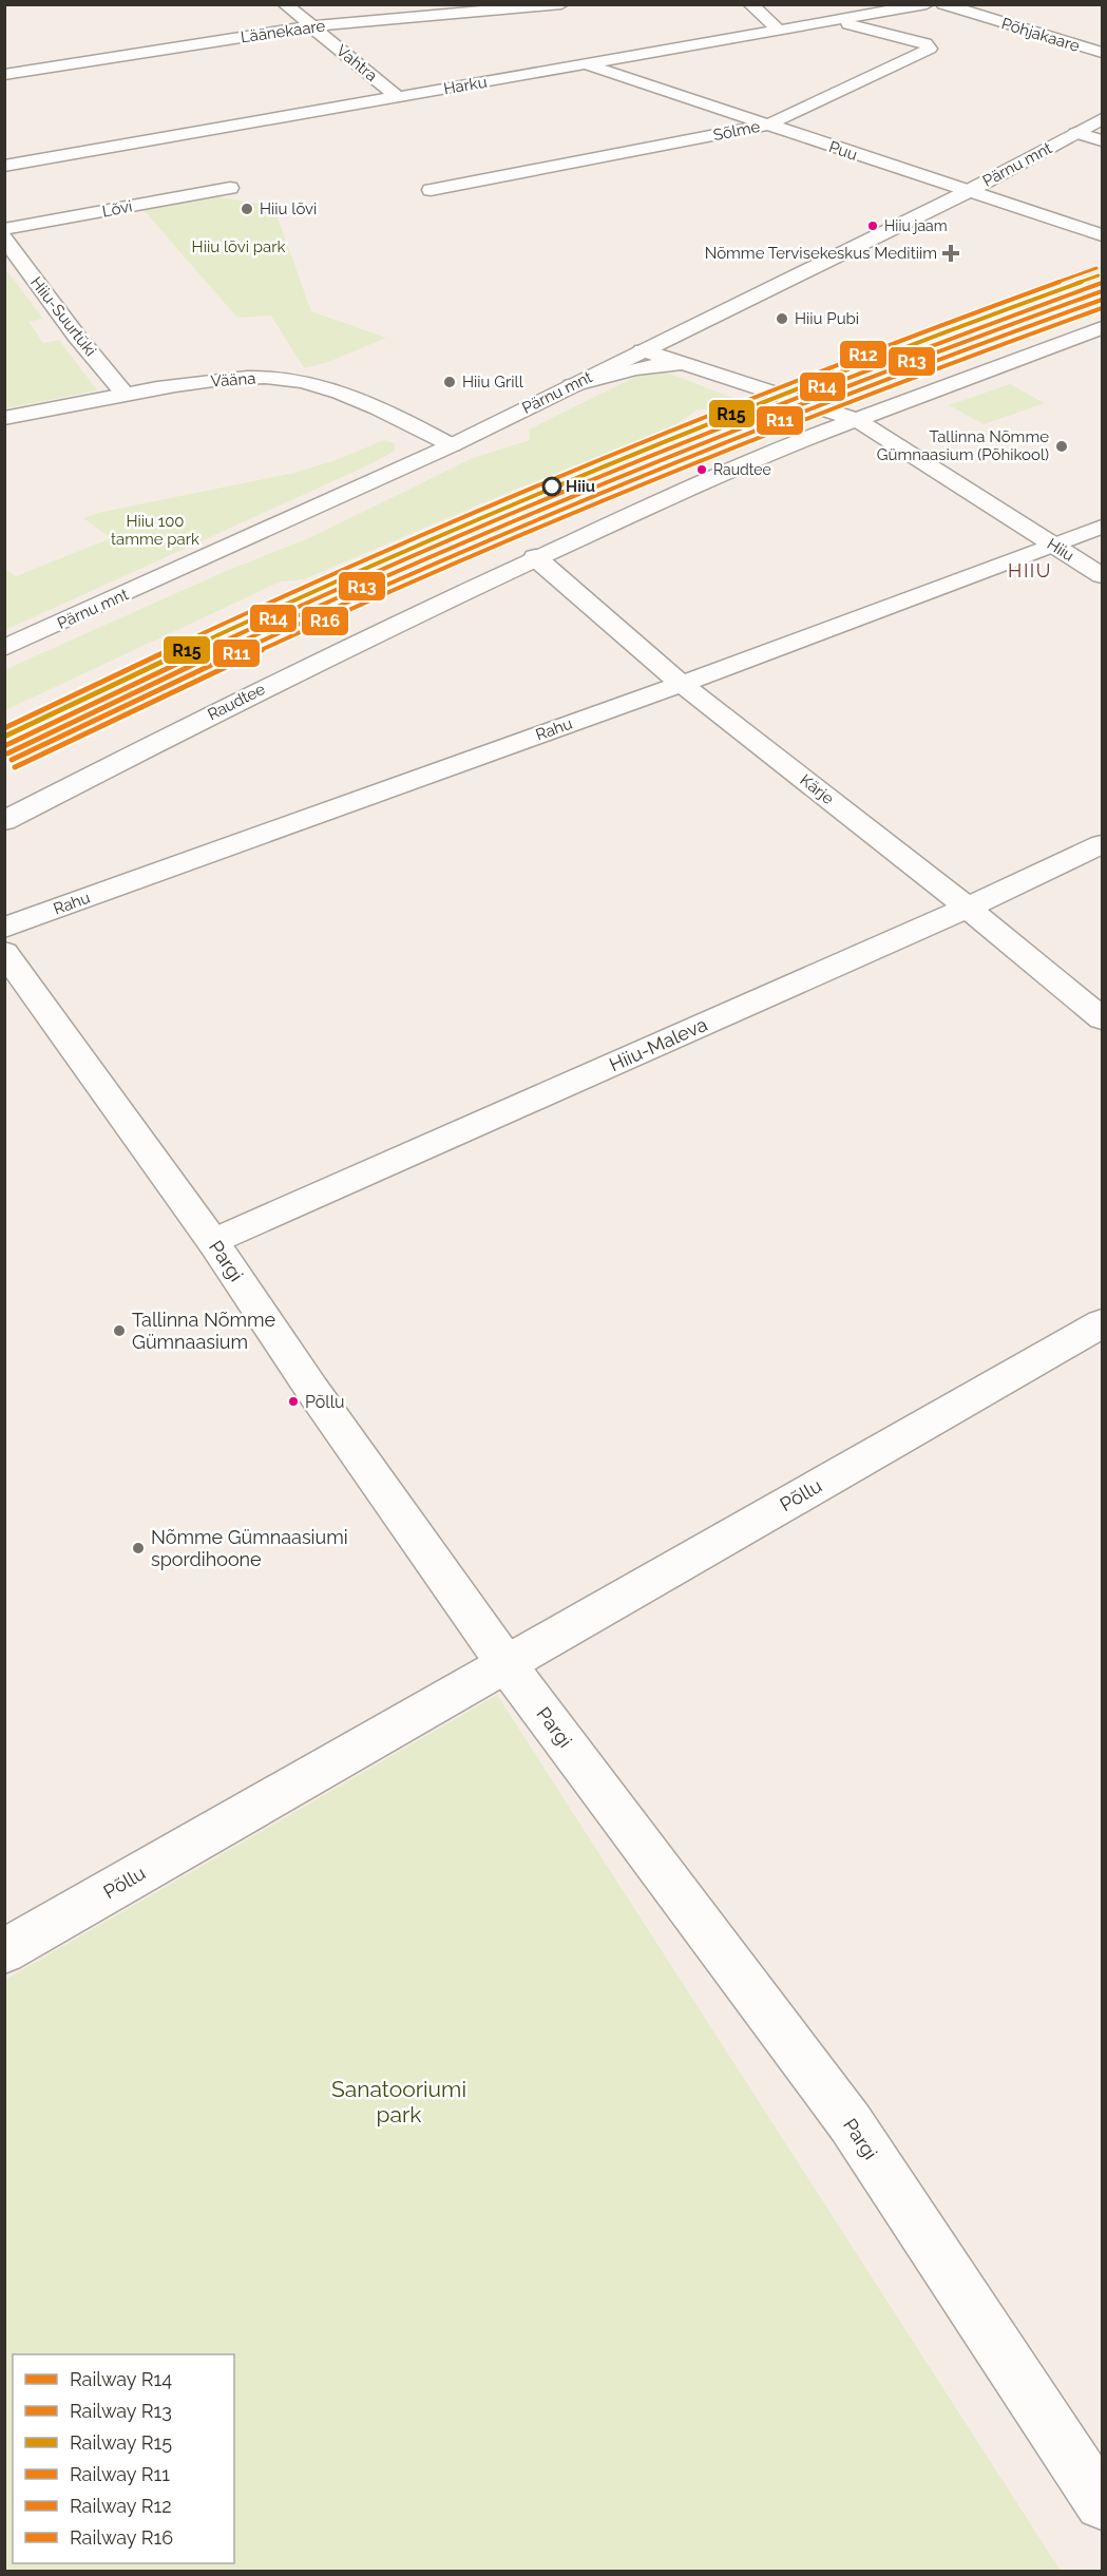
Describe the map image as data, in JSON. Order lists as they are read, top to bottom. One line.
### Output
{"streets":{"street":["Läänekaare","Põhjakaare","Vahtra","Harku","Sõlme","Puu","Pärnu mnt","Lõvi","Hiiu-Suurtüki","Vääna","Hiiu","Raudtee","Rahu","Kärje","Hiiu-Maleva","Pargi","Põllu"]},"crossings":[["Läänekaare","Vahtra"],["Vahtra","Harku"],["Harku","Sõlme"],["Harku","Puu"],["Sõlme","Puu"],["Puu","Pärnu mnt"],["Pärnu mnt","Vääna"],["Pärnu mnt","Hiiu"],["Hiiu-Suurtüki","Vääna"],["Hiiu","Raudtee"],["Hiiu","Rahu"],["Raudtee","Kärje"],["Rahu","Kärje"],["Kärje","Hiiu-Maleva"],["Hiiu-Maleva","Pargi"],["Pargi","Põllu"]],"districts":["HIIU"],"parks":["Hiiu lõvi park","Hiiu 100 tamme park","Sanatooriumi park"],"places":{"other":["Hiiu lõvi","Hiiu jaam","Hiiu Pubi","Hiiu Grill","Tallinna Nõmme Gümnaasium (Põhikool)","Raudtee","Hiiu","Tallinna Nõmme Gümnaasium","Põllu","Nõmme Gümnaasiumi spordihoone"],"health":["Nõmme Tervisekeskus Meditiim"]},"lines":["rail line R12","rail line R15","rail line R14","rail line R13","rail line R11","rail line R16"],"legend":["Railway R14","Railway R13","Railway R15","Railway R11","Railway R12","Railway R16"]}
